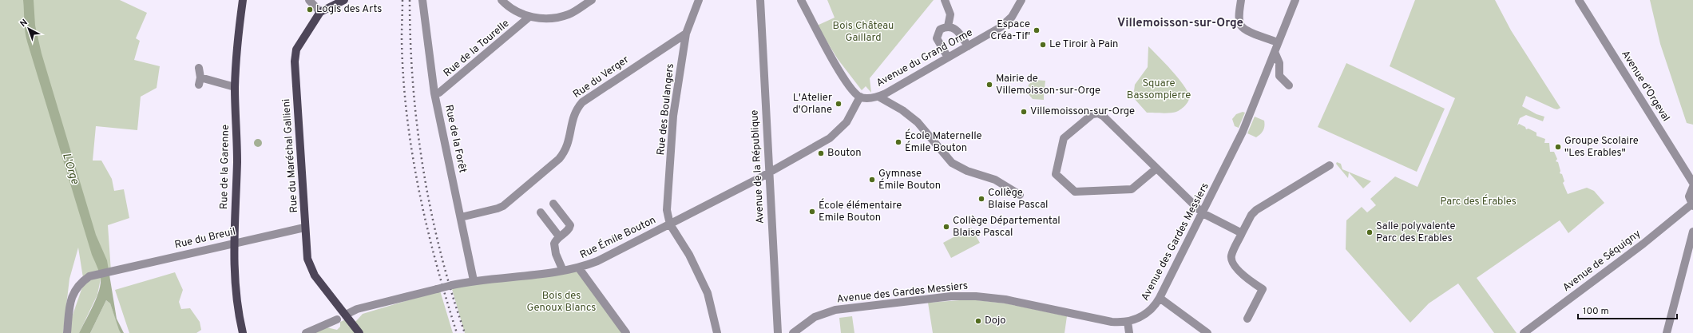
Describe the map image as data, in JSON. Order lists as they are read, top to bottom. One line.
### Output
{"streets":{"main road":["Rue du Maréchal Gallieni","Rue de la Garenne"],"street":["Rue de la Tourelle","Avenue du Grand Orme","Rue du Verger","Avenue d'Orgeval","Rue des Boulangers","Rue de la Forêt","Avenue de la République","Rue Émile Bouton","Rue du Breuil","Avenue des Gardes Messiers","Avenue de Séquigny"]},"crossings":[["Rue de la Tourelle","Rue de la Forêt"],["Avenue du Grand Orme","Rue Émile Bouton"],["Rue du Verger","Rue des Boulangers"],["Rue du Verger","Rue de la Forêt"],["Rue des Boulangers","Rue Émile Bouton"],["Rue de la Forêt","Rue Émile Bouton"],["Rue du Maréchal Gallieni","Rue Émile Bouton"],["Rue du Maréchal Gallieni","Rue du Breuil"],["Rue de la Garenne","Rue du Breuil"],["Avenue de la République","Rue Émile Bouton"]],"districts":["Villemoisson-sur-Orge"],"water":["L'Orge"],"parks":["Bois Château Gaillard","Square Bassompierre","Parc des Érables","Bois des Genoux Blancs"],"places":["Logis des Arts","Espace Créa-Tif'","Le Tiroir à Pain","Mairie de Villemoisson-sur-Orge","L'Atelier d'Orlane","Villemoisson-sur-Orge","École Maternelle Émile Bouton","Groupe Scolaire \"Les Erables\"","Bouton","Gymnase Émile Bouton","Collège Blaise Pascal","École élémentaire Emile Bouton","Collège Départemental Blaise Pascal","Salle polyvalente Parc des Erables","Dojo"],"scale_bar":"100 m","north":"top left"}
